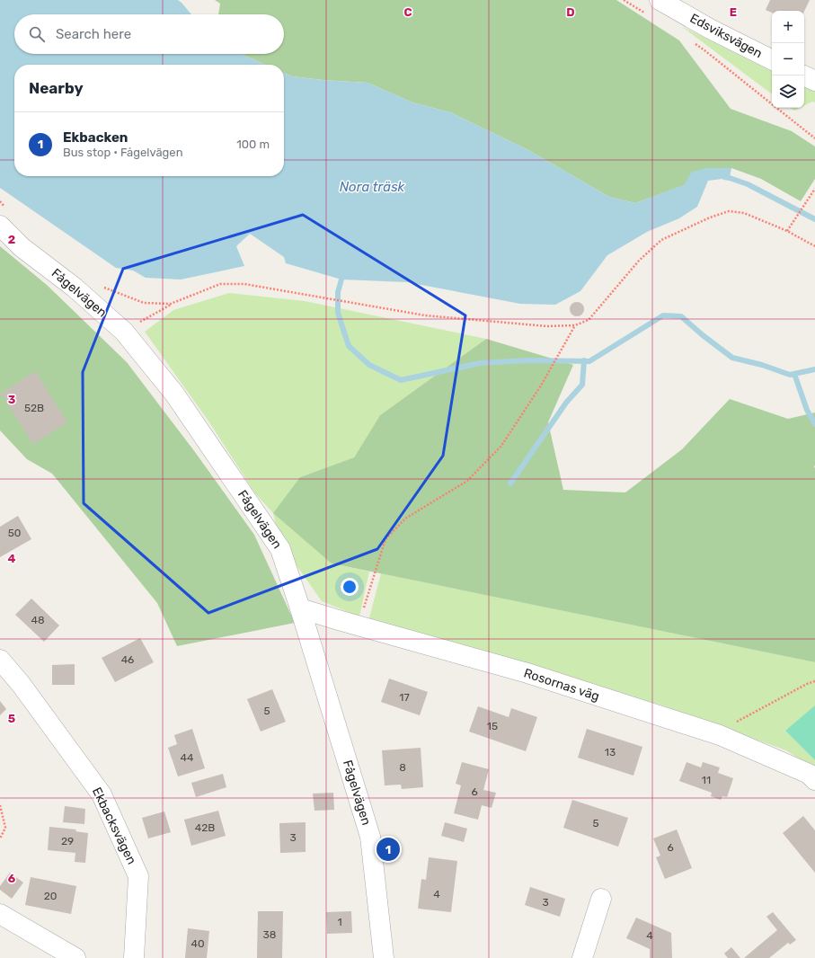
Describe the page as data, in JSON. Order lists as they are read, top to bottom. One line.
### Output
{"streets":{"street":["Edsviksvägen","Fågelvägen","Rosornas väg","Ekbacksvägen"]},"crossings":[["Fågelvägen","Rosornas väg"]],"water":["Nora träsk"],"house_numbers":["52B","50","48","46","17","5","15","13","44","8","11","6","5","42B","3","29","6","4","20","3","1","38","4","40"],"page":{"map_buttons":["+","−"],"search":"Search here","heading":"Nearby","list":[{"mark":"1","name":"Ekbacken","note":"Bus stop · Fågelvägen","value":"100 m"}],"pins":"1"},"grid":{"columns":["C","D","E"],"rows":["2","3","4","5","6"]}}
